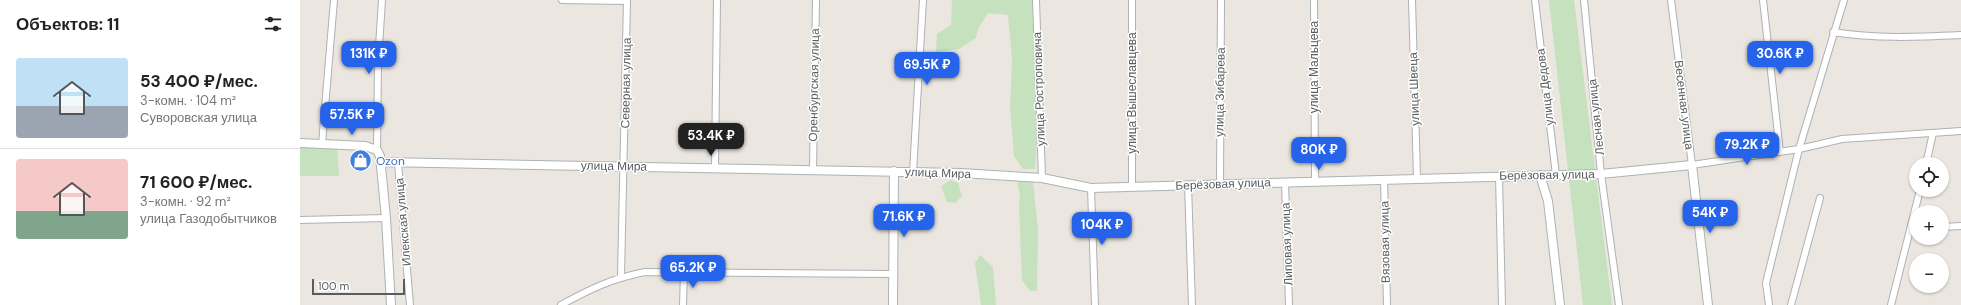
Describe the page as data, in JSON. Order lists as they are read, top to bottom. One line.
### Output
{"streets":{"street":["улица Мальцева","Северная улица","Оренбургская улица","улица Дедова","улица Ростроповича","улица Швеца","улица Зибарева","улица Вышеславцева","Весенная улица","Лесная улица","улица Мира","Берёзовая улица","Илекская улица","Вязовая улица","Липовая улица"]},"crossings":[["улица Мальцева","Берёзовая улица"],["Северная улица","улица Мира"],["Оренбургская улица","улица Мира"],["улица Дедова","Берёзовая улица"],["улица Ростроповича","улица Мира"],["улица Ростроповича","Берёзовая улица"],["улица Швеца","Берёзовая улица"],["улица Зибарева","Берёзовая улица"],["улица Вышеславцева","Берёзовая улица"],["Весенная улица","Берёзовая улица"],["Лесная улица","Берёзовая улица"],["улица Мира","Берёзовая улица"],["улица Мира","Илекская улица"],["Берёзовая улица","Вязовая улица"],["Берёзовая улица","Липовая улица"]],"places":{"shop":["Ozon"]},"scale_bar":"100 m","page":{"heading":"Объектов: 11","price":["131K ₽","30.6K ₽","69.5K ₽","57.5K ₽","53.4K ₽","79.2K ₽","80K ₽","54K ₽","71.6K ₽","104K ₽","65.2K ₽"],"list":[{"name":"53 400 ₽/мес.","note":"3-комн. · 104 m² · Суворовская улица"},{"name":"71 600 ₽/мес.","note":"3-комн. · 92 m² · улица Газодобытчиков"}],"map_buttons":["+","−"],"scale":"100 m"}}
